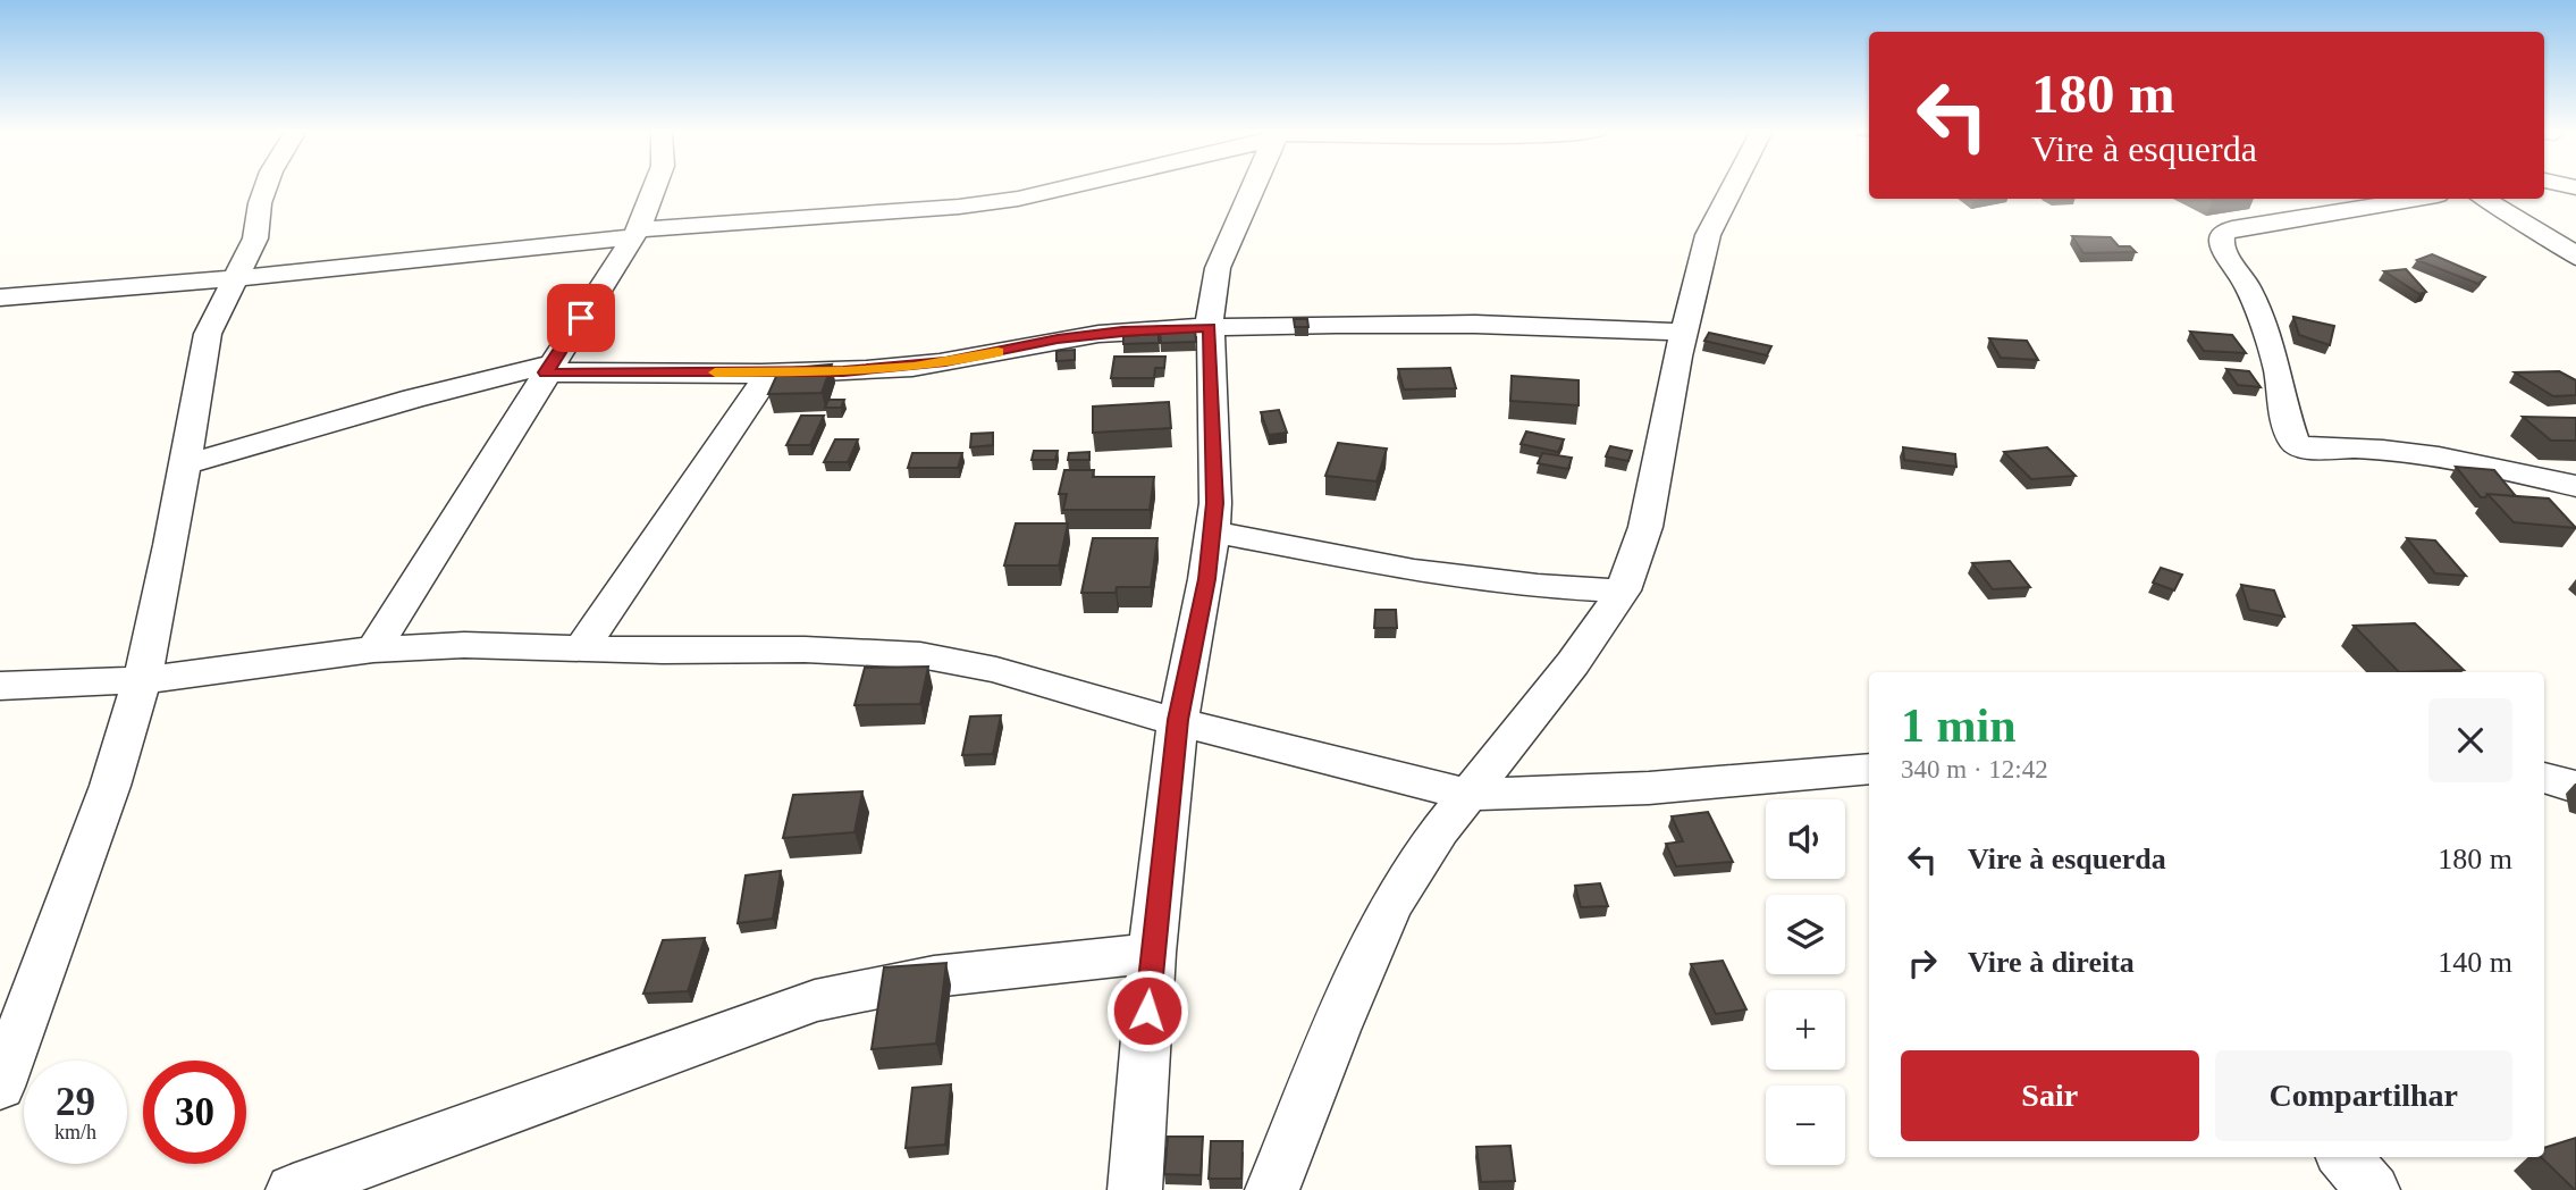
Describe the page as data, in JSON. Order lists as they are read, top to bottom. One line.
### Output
{"page":{"turn":["180 m","Vire à esquerda"],"heading":["1 min","340 m · 12:42"],"map_buttons":["+","−"],"list":[{"name":"Vire à esquerda","value":"180 m"},{"name":"Vire à direita","value":"140 m"}],"buttons":["Sair","Compartilhar"],"speed":"29 km/h","limit":"30"}}
